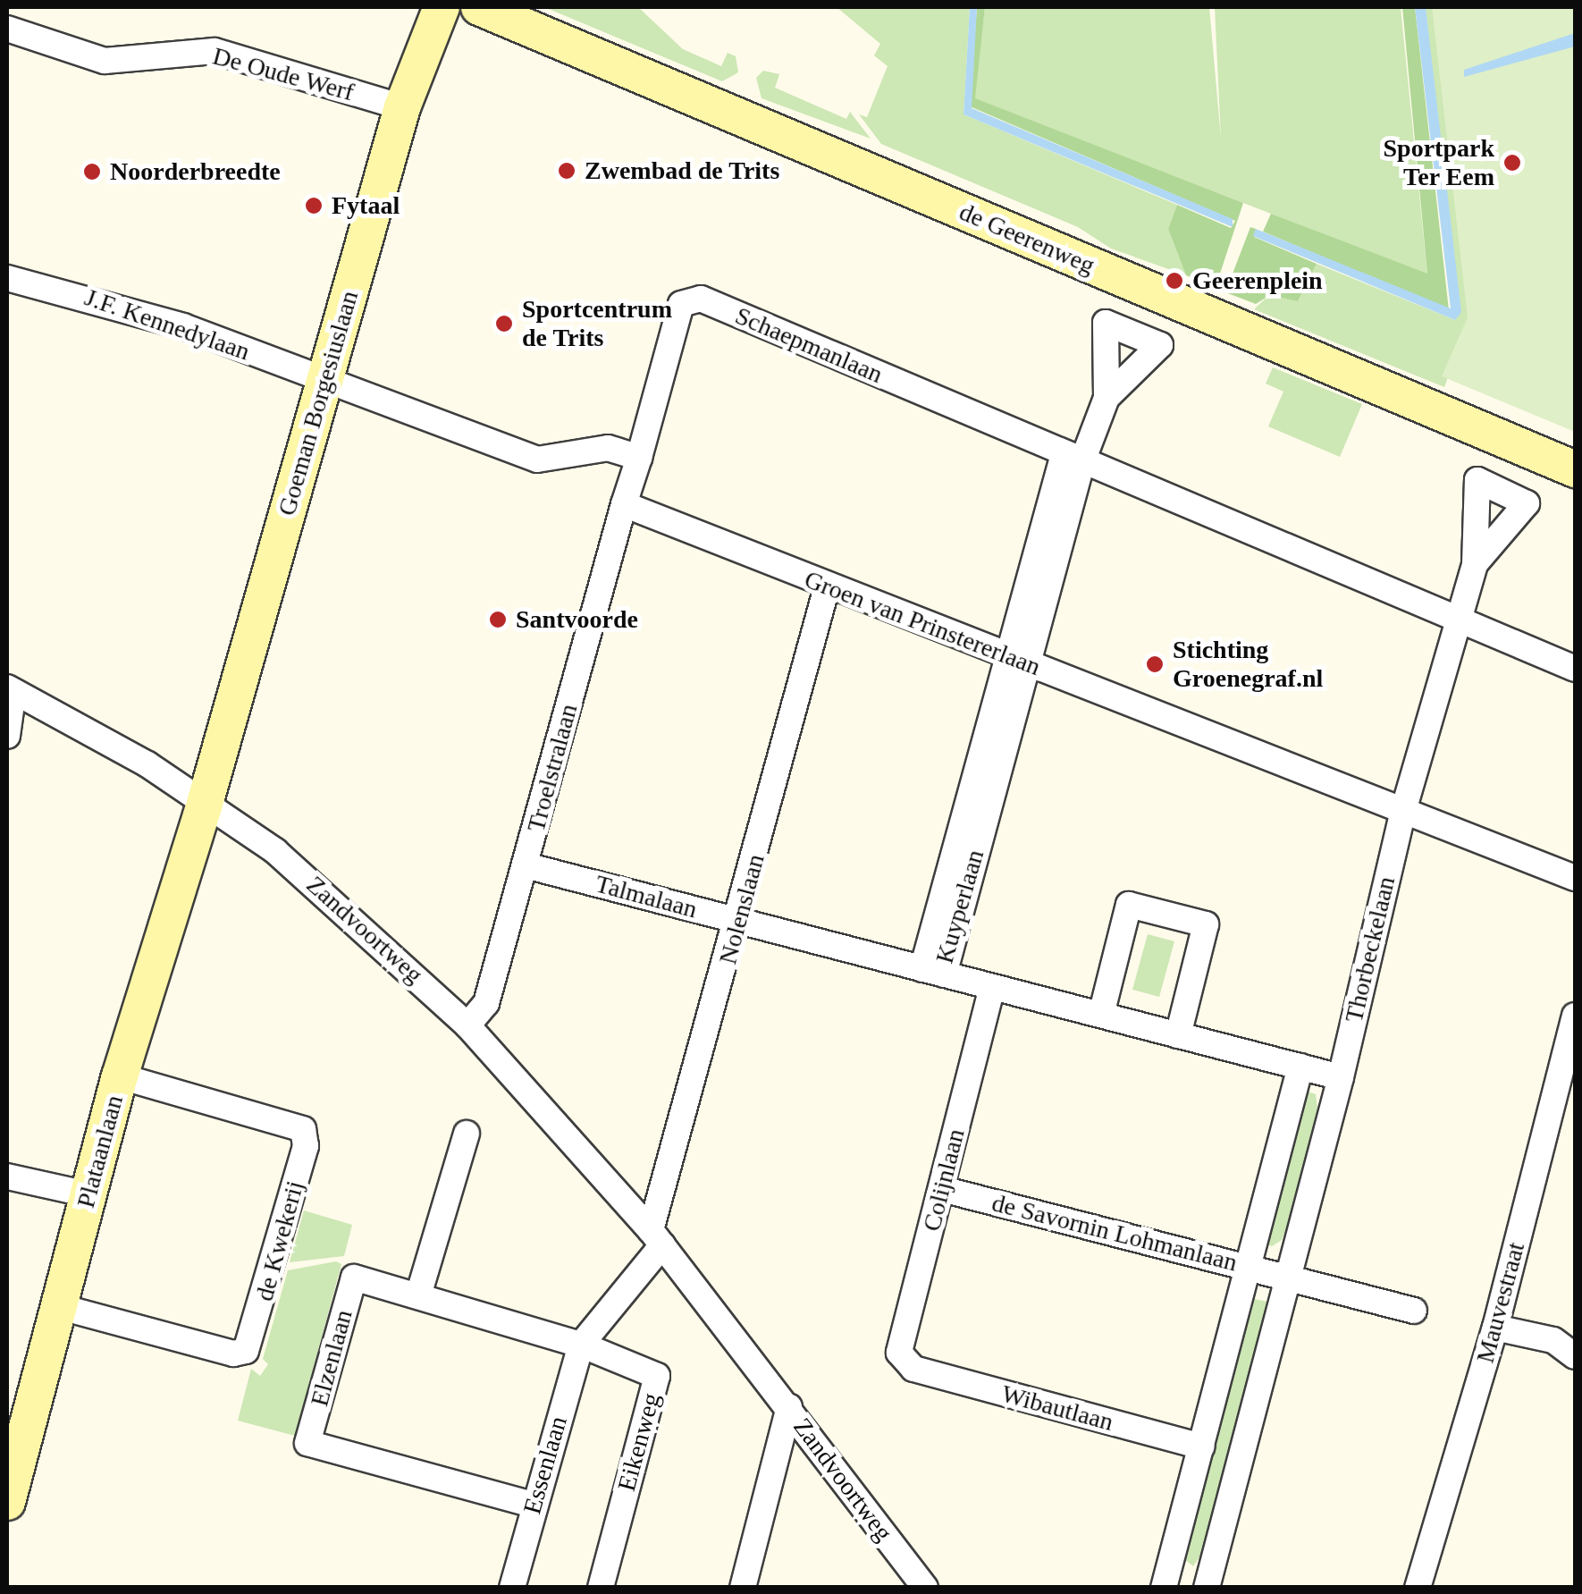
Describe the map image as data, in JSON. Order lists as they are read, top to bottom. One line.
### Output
{"streets":{"street":["De Oude Werf","de Geerenweg","J.F. Kennedylaan","Schaepmanlaan","Goeman Borgesiuslaan","Groen van Prinstererlaan","Troelstralaan","Talmalaan","Kuyperlaan","Nolenslaan","Zandvoortweg","Thorbeckelaan","Plataanlaan","Colijnlaan","de Savornin Lohmanlaan","de Kwekerij","Mauvestraat","Elzenlaan","Wibautlaan","Eikenweg","Essenlaan"]},"crossings":[["De Oude Werf","Goeman Borgesiuslaan"],["J.F. Kennedylaan","Goeman Borgesiuslaan"],["Schaepmanlaan","Kuyperlaan"],["Schaepmanlaan","Thorbeckelaan"],["Goeman Borgesiuslaan","Zandvoortweg"],["Goeman Borgesiuslaan","Plataanlaan"],["Groen van Prinstererlaan","Troelstralaan"],["Groen van Prinstererlaan","Kuyperlaan"],["Groen van Prinstererlaan","Nolenslaan"],["Groen van Prinstererlaan","Thorbeckelaan"],["Troelstralaan","Talmalaan"],["Troelstralaan","Zandvoortweg"],["Talmalaan","Kuyperlaan"],["Talmalaan","Nolenslaan"],["Talmalaan","Thorbeckelaan"],["Talmalaan","Colijnlaan"],["Nolenslaan","Zandvoortweg"],["Zandvoortweg","Plataanlaan"],["Thorbeckelaan","de Savornin Lohmanlaan"],["Plataanlaan","de Kwekerij"],["Colijnlaan","de Savornin Lohmanlaan"],["Colijnlaan","Wibautlaan"],["Elzenlaan","Eikenweg"],["Elzenlaan","Essenlaan"],["Eikenweg","Essenlaan"]],"places":["Sportpark Ter Eem","Zwembad de Trits","Noorderbreedte","Fytaal","Geerenplein","Sportcentrum de Trits","Santvoorde","Stichting Groenegraf.nl"]}
